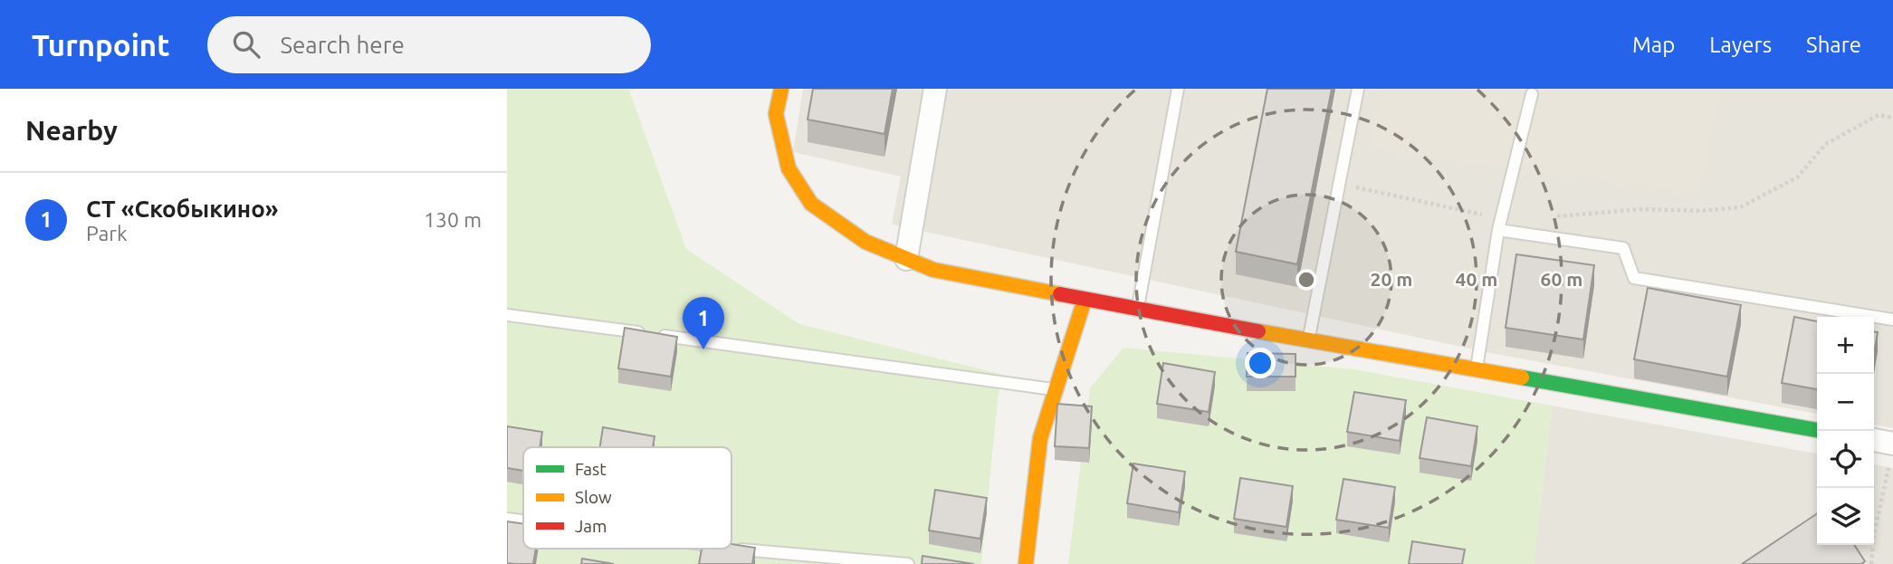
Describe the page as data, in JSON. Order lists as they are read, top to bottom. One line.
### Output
{"legend":["Fast","Slow","Jam"],"page":{"header":"Turnpoint","search":"Search here","nav":["Map","Layers","Share"],"heading":"Nearby","list":[{"mark":"1","name":"СТ «Скобыкино»","note":"Park","value":"130 m"}],"pins":"1","map_buttons":["+","−"]},"rings":["20 m","40 m","60 m"]}
